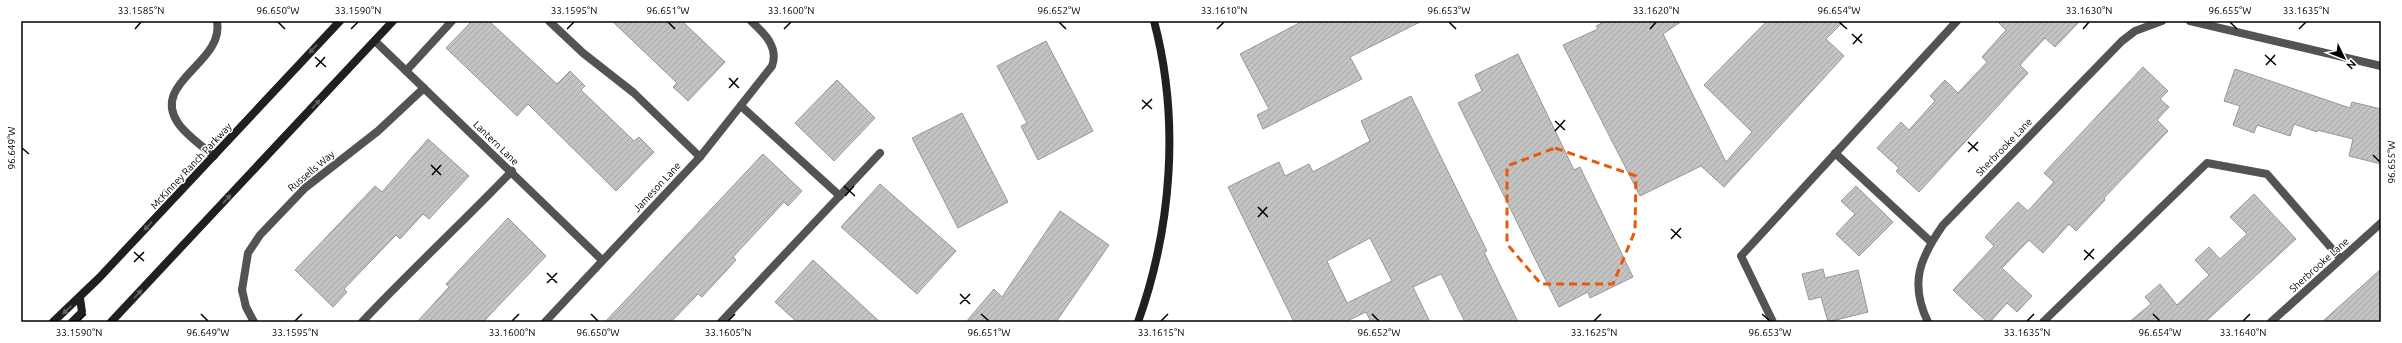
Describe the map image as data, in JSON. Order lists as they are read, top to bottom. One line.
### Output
{"streets":{"main road":["McKinney Ranch Parkway"],"street":["Lantern Lane","Sherbrooke Lane","Russells Way","Jameson Lane"]},"crossings":[["Lantern Lane","Russells Way"],["Lantern Lane","Jameson Lane"]],"north":"bottom right","coordinates":["33.1585°N","96.650°W","33.1590°N","33.1595°N","96.651°W","33.1600°N","96.652°W","33.1610°N","96.653°W","33.1620°N","96.654°W","33.1630°N","96.655°W","33.1635°N","96.649°W","33.1605°N","33.1615°N","33.1625°N","33.1640°N"]}
